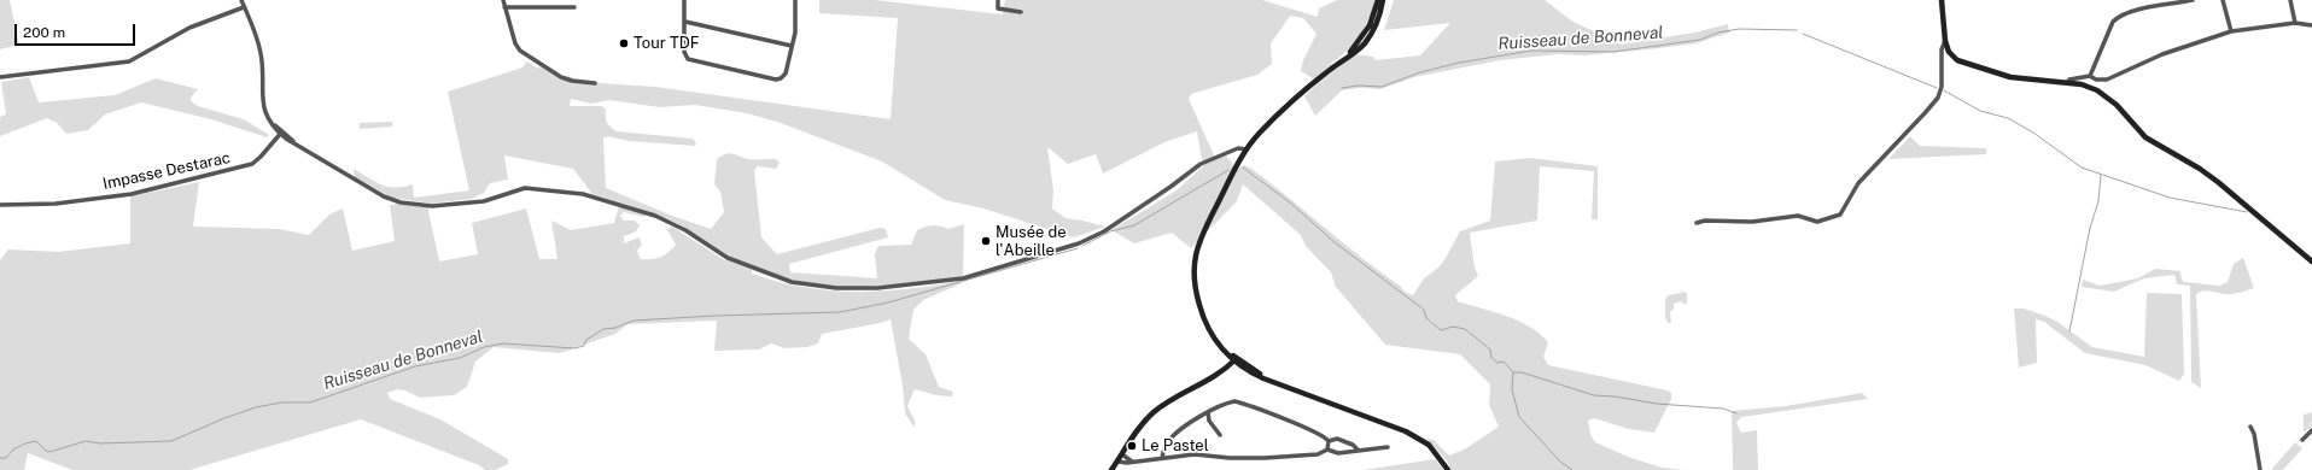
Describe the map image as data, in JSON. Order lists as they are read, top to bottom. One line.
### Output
{"streets":{"street":["Impasse Destarac"]},"water":["Ruisseau de Bonneval"],"places":["Tour TDF","Musée de l'Abeille","Le Pastel"],"scale_bar":"200 m"}
